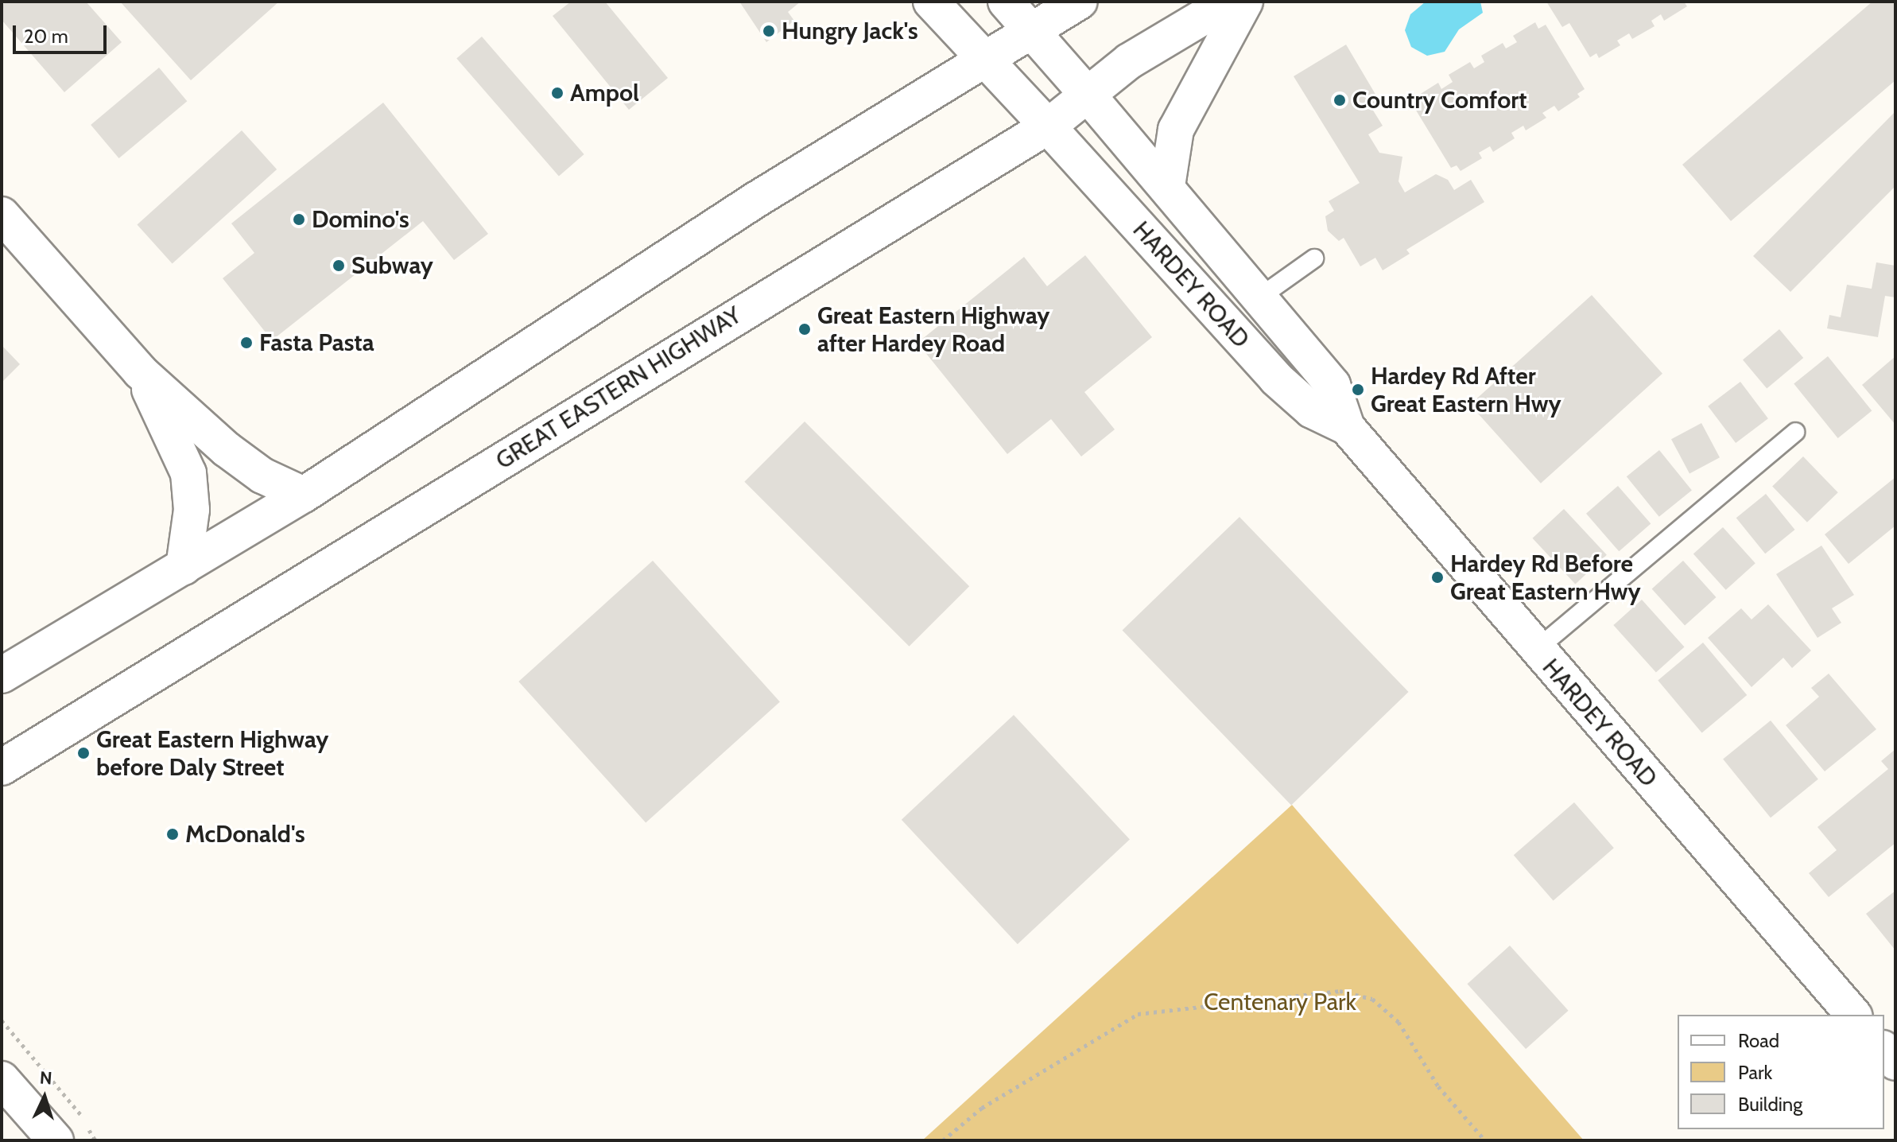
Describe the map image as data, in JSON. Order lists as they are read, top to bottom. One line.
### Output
{"streets":{"main road":["HARDEY ROAD","GREAT EASTERN HIGHWAY"]},"crossings":[["HARDEY ROAD","GREAT EASTERN HIGHWAY"]],"parks":["Centenary Park"],"places":["Hungry Jack's","Ampol","Country Comfort","Domino's","Subway","Great Eastern Highway after Hardey Road","Fasta Pasta","Hardey Rd After Great Eastern Hwy","Hardey Rd Before Great Eastern Hwy","Great Eastern Highway before Daly Street","McDonald's"],"legend":["Road","Park","Building"],"scale_bar":"20 m","north":"top"}
